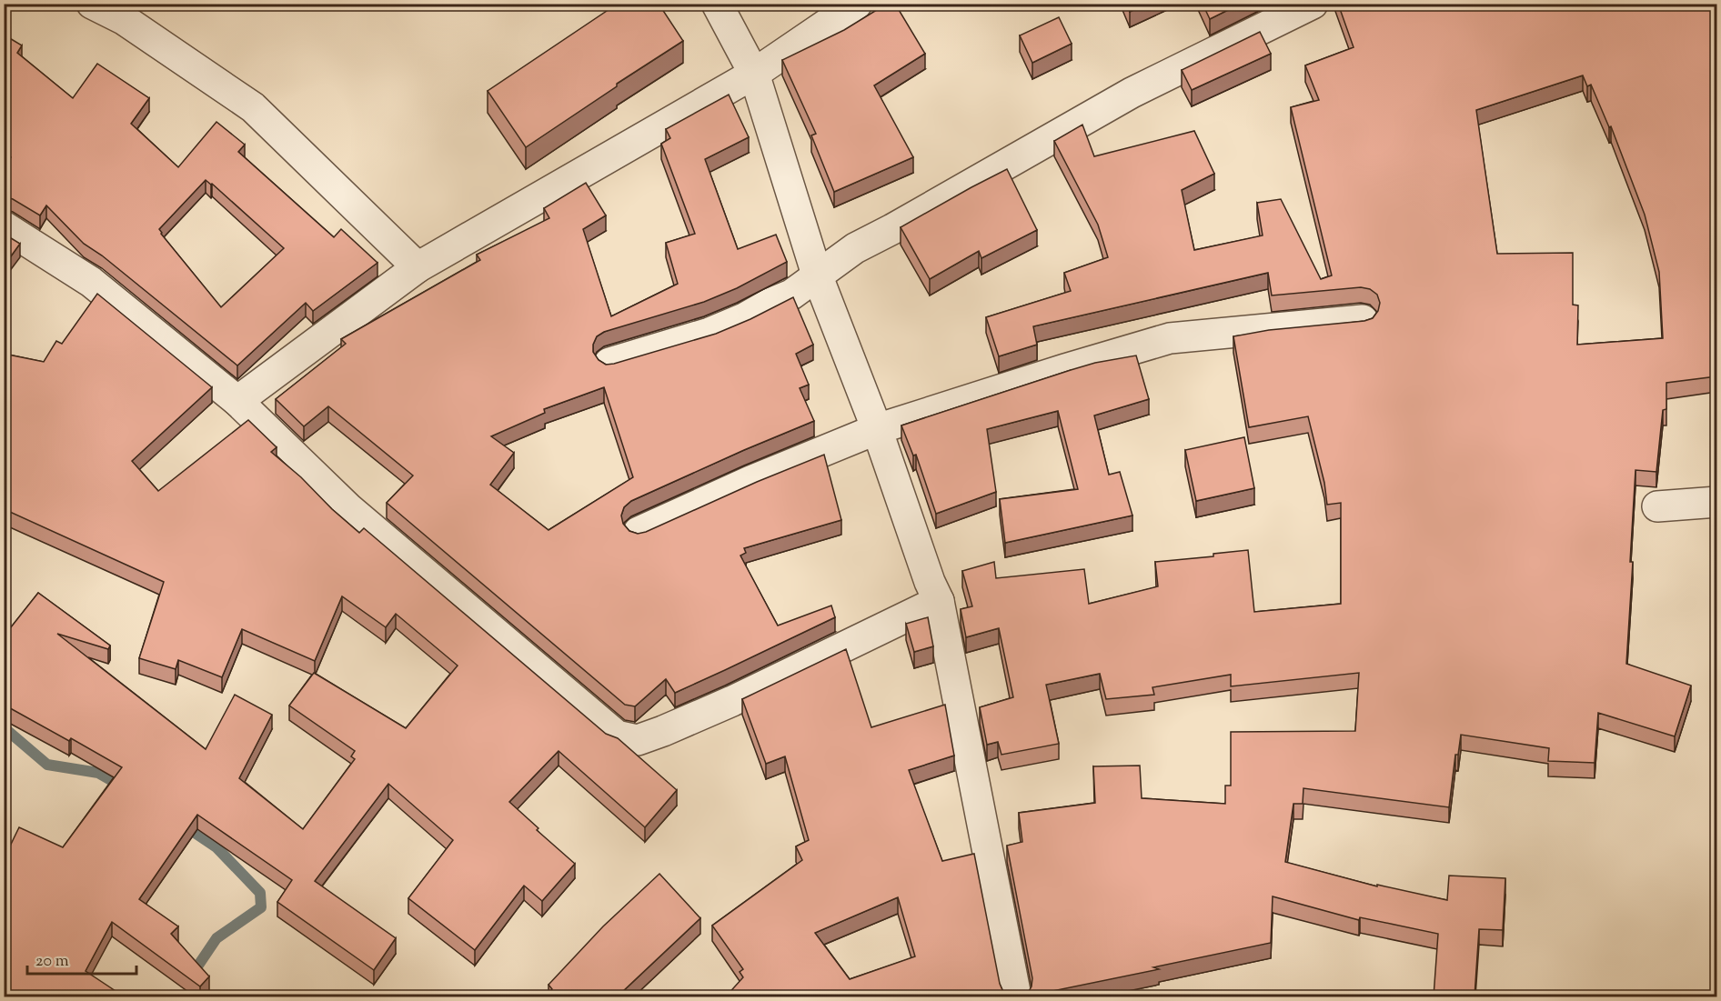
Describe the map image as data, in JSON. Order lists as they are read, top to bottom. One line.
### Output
{"scale_bar":"20 m"}
